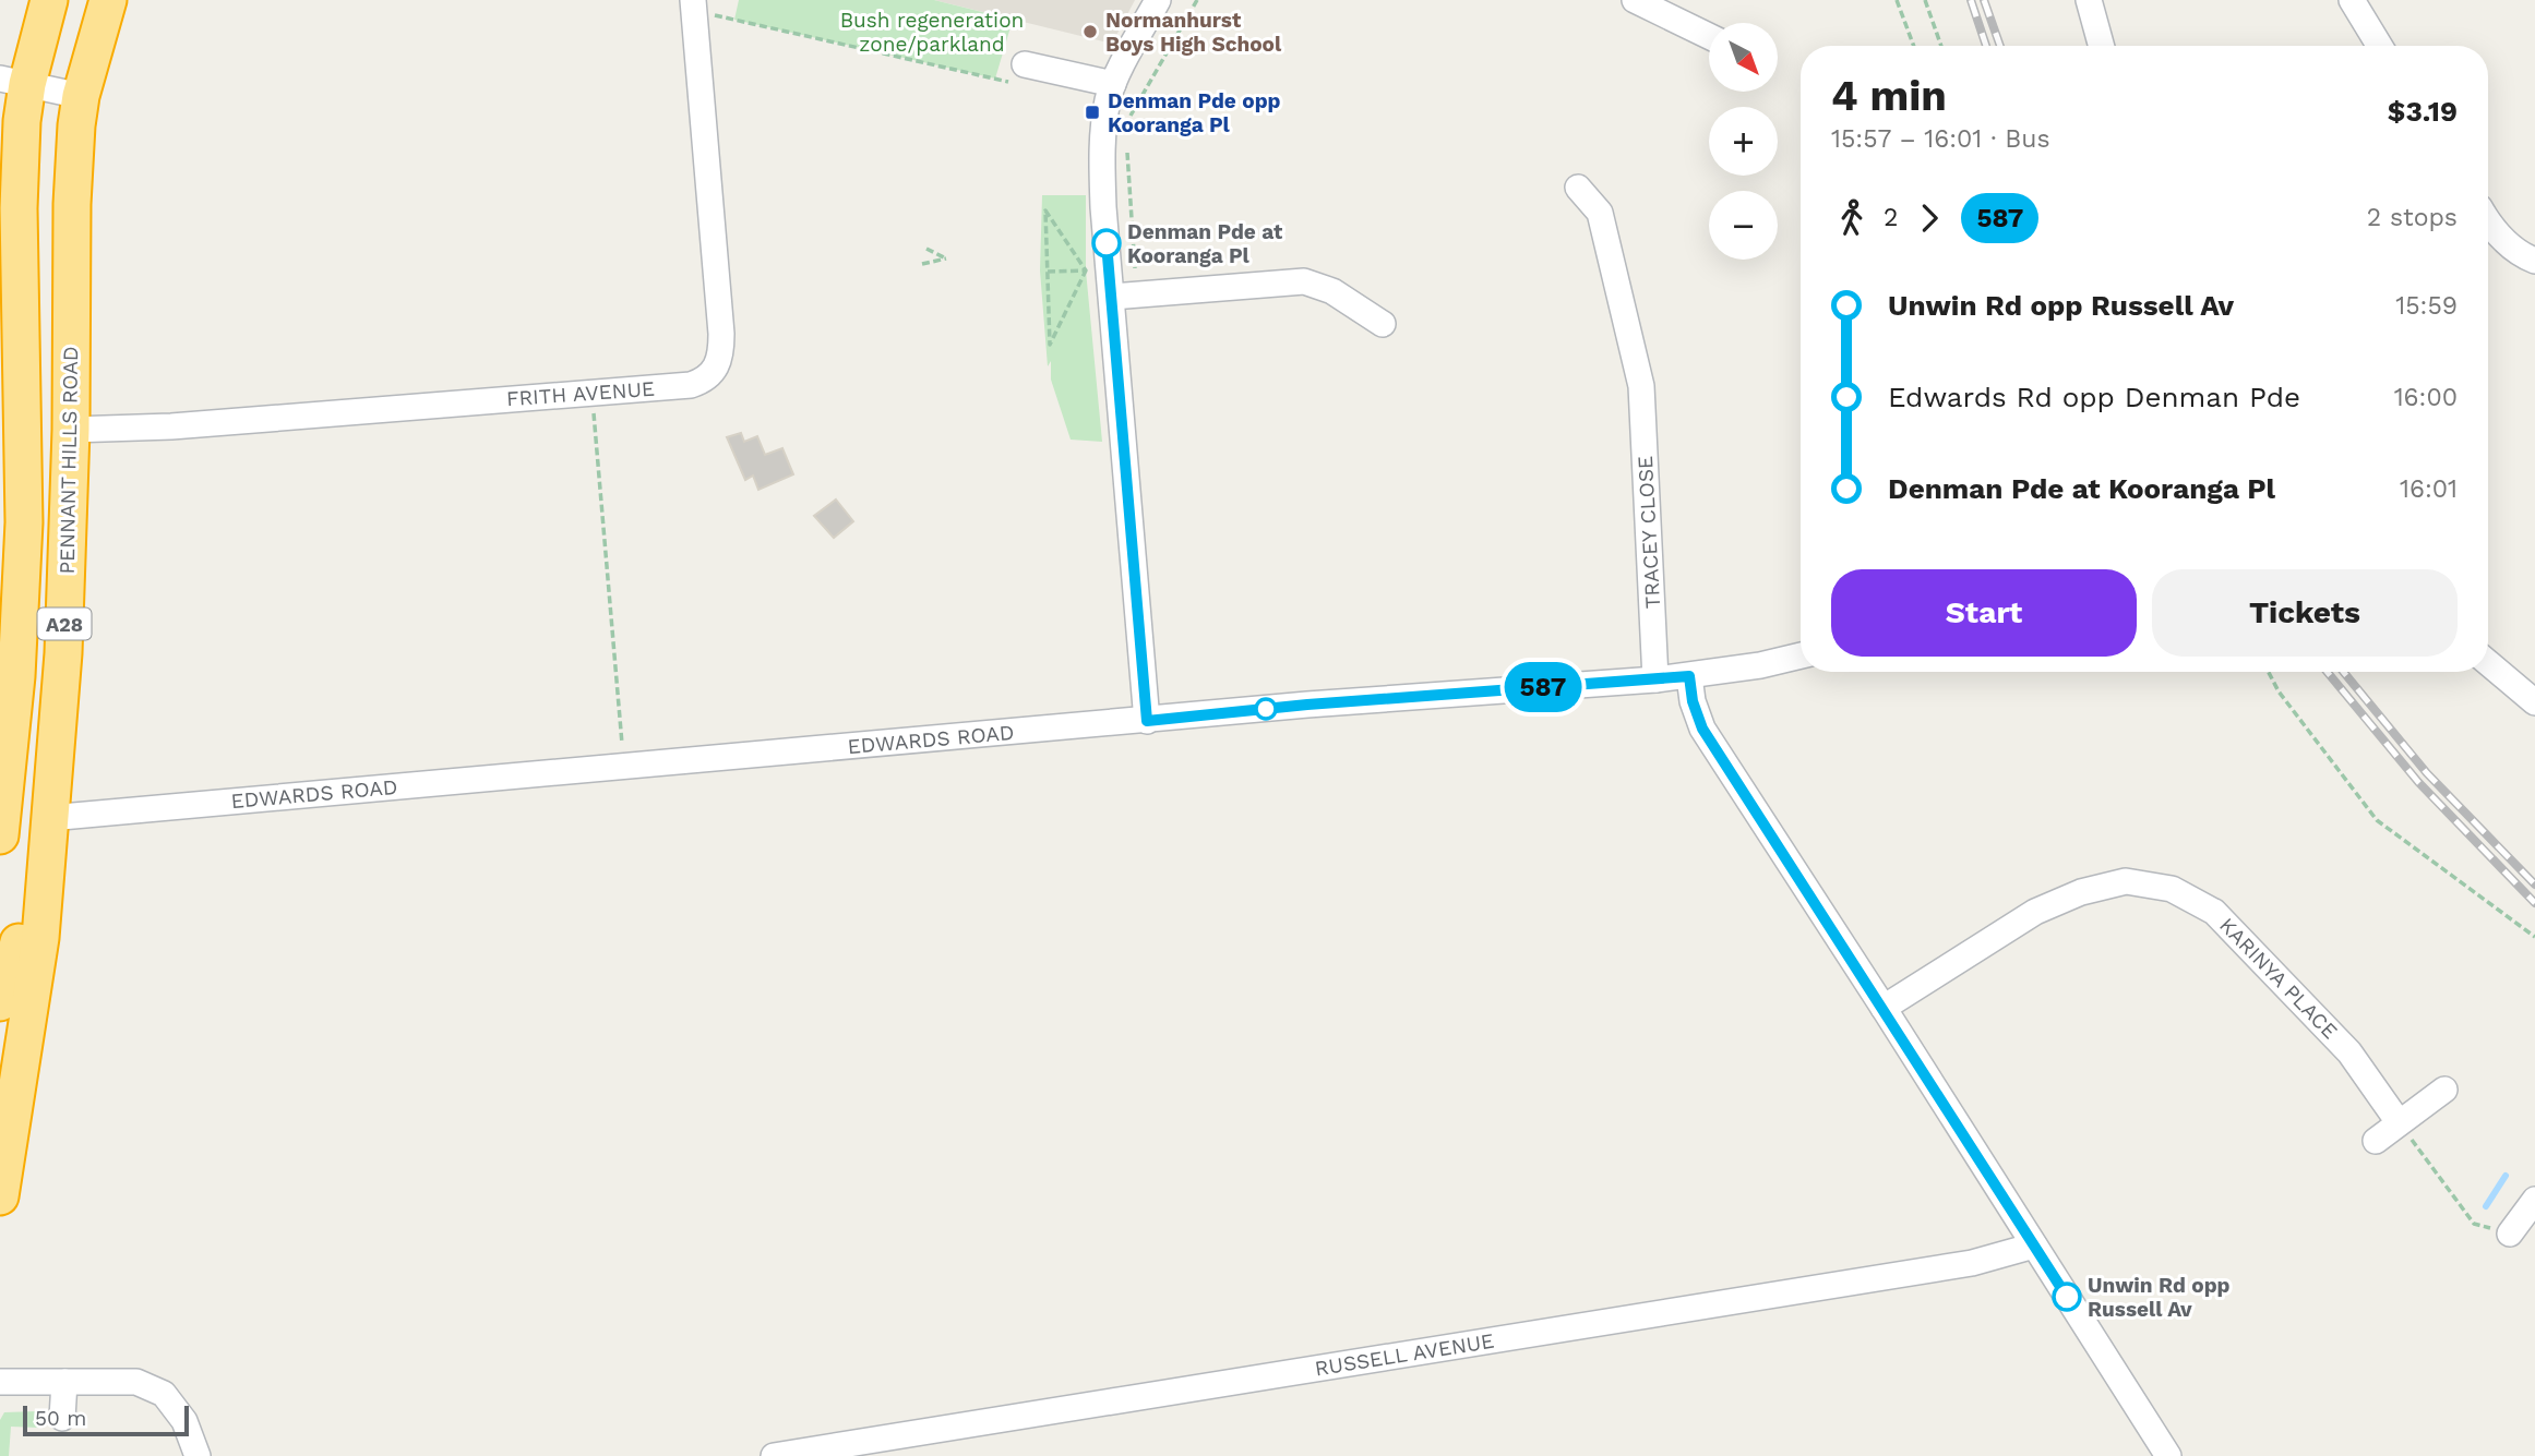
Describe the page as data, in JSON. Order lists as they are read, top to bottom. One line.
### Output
{"streets":{"highway":["PENNANT HILLS ROAD","A28"],"street":["FRITH AVENUE","TRACEY CLOSE","EDWARDS ROAD","KARINYA PLACE","RUSSELL AVENUE"]},"crossings":[["FRITH AVENUE","PENNANT HILLS ROAD"],["PENNANT HILLS ROAD","EDWARDS ROAD"],["TRACEY CLOSE","EDWARDS ROAD"]],"parks":["Bush regeneration zone/parkland"],"places":{"other":["Normanhurst Boys High School","Denman Pde at Kooranga Pl","Unwin Rd opp Russell Av"],"transit":["Denman Pde opp Kooranga Pl"]},"lines":["bus line 587"],"scale_bar":"50 m","north":"bottom right","page":{"on_map":"587","map_buttons":["+","−"],"heading":["4 min","15:57 – 16:01 · Bus","$3.19"],"legs":["2","587","2 stops"],"list":[{"name":"Unwin Rd opp Russell Av","value":"15:59"},{"name":"Edwards Rd opp Denman Pde","value":"16:00"},{"name":"Denman Pde at Kooranga Pl","value":"16:01"}],"buttons":["Start","Tickets"],"scale":"50 m"}}
